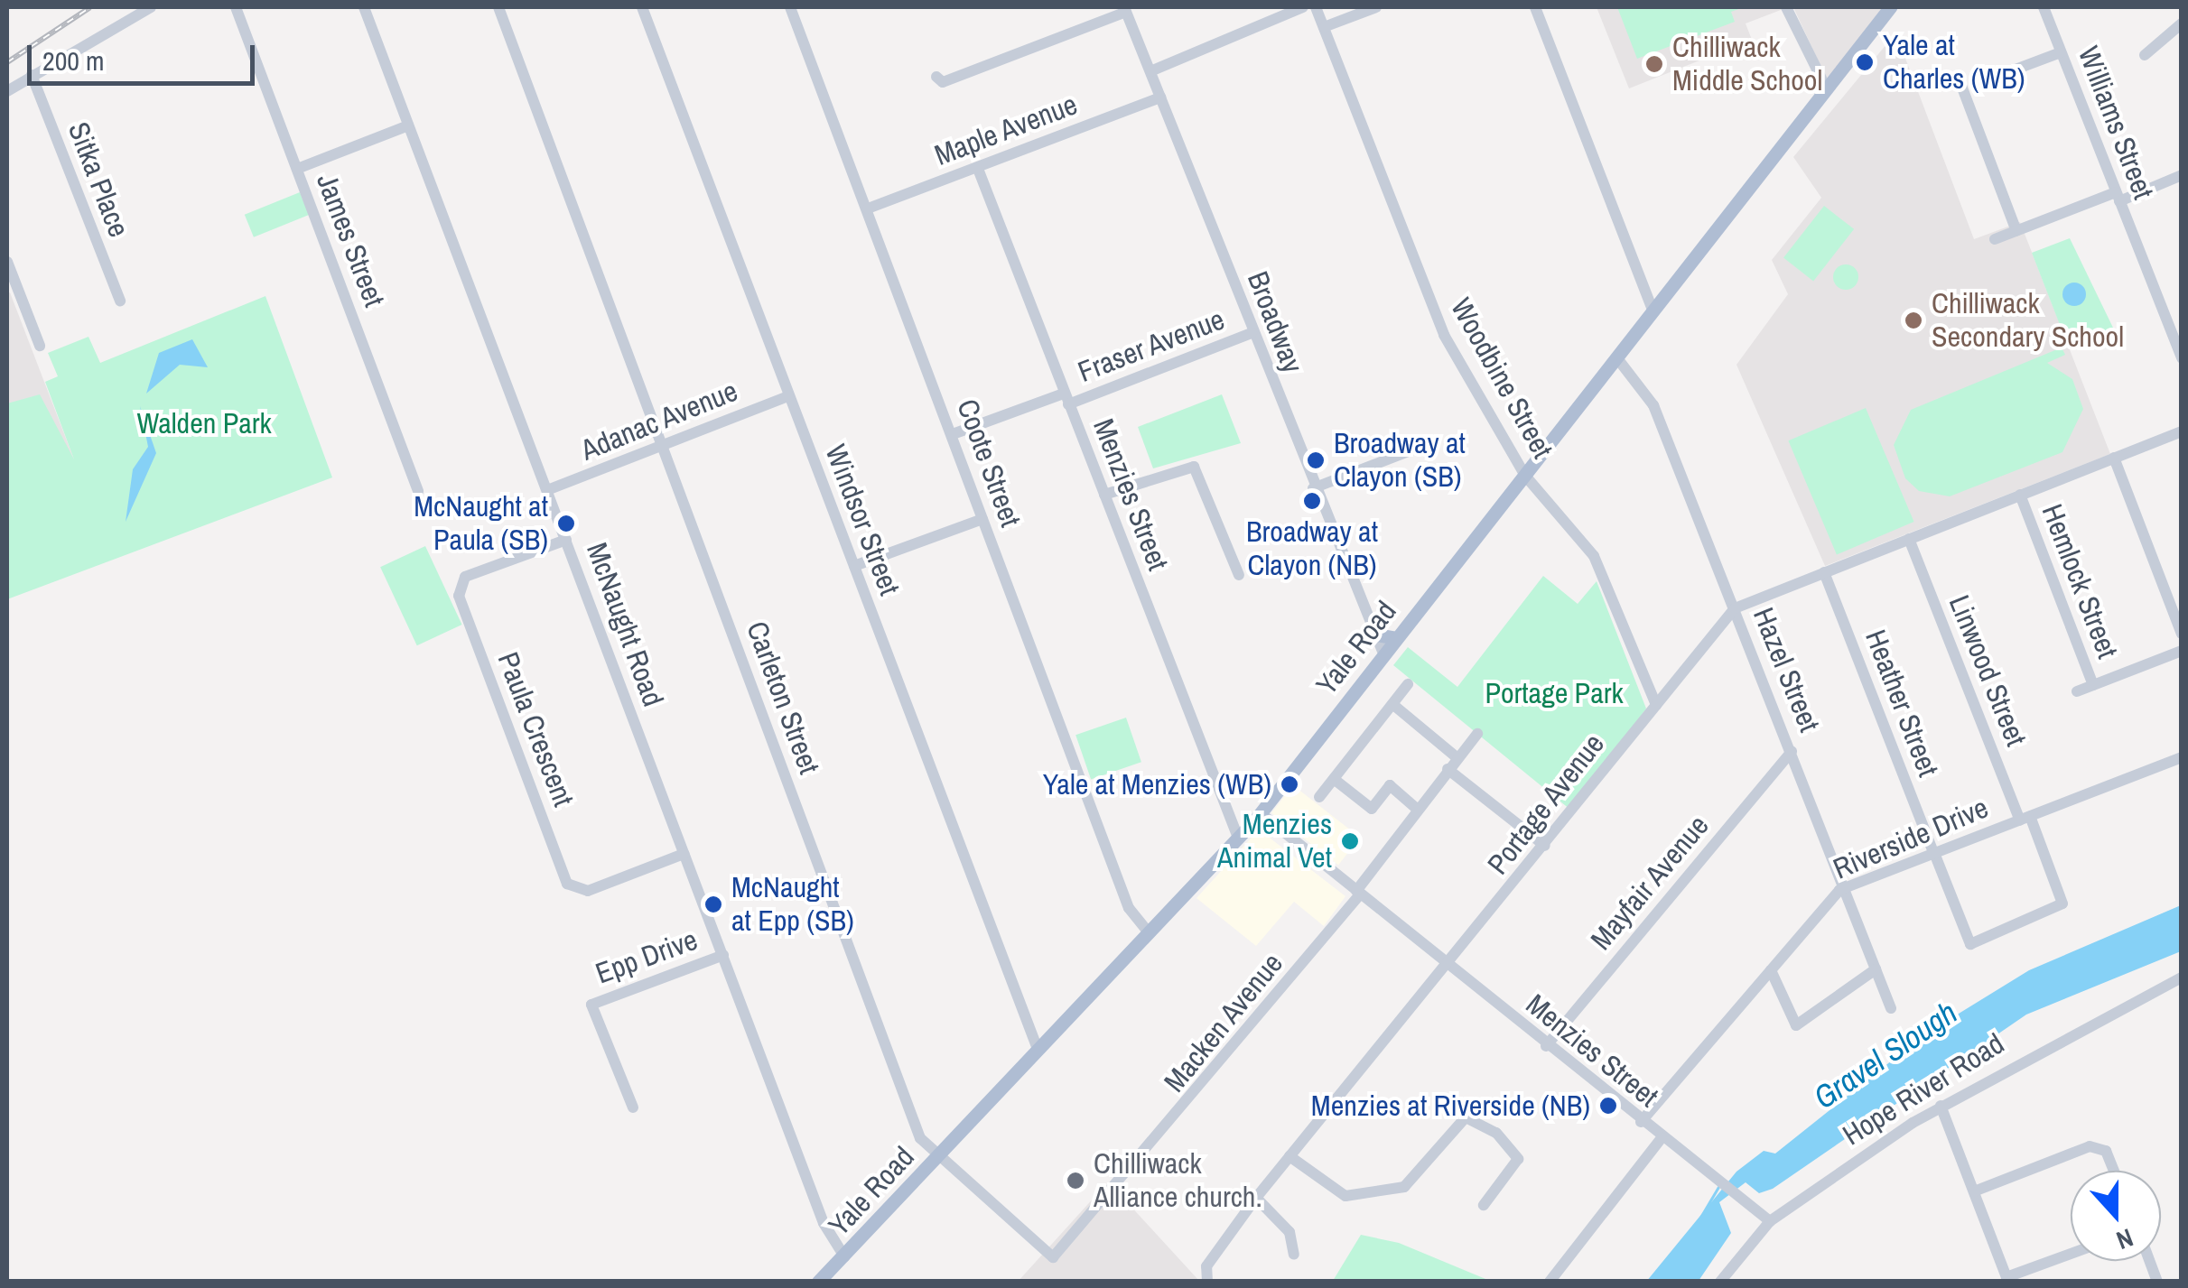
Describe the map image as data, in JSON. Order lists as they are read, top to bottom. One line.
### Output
{"streets":{"main road":["Yale Road"],"street":["Williams Street","Maple Avenue","Sitka Place","James Street","Broadway","Fraser Avenue","Woodbine Street","Adanac Avenue","Coote Street","Menzies Street","Windsor Street","Hemlock Street","McNaught Road","Hazel Street","Linwood Street","Carleton Street","Heather Street","Paula Crescent","Portage Avenue","Riverside Drive","Mayfair Avenue","Epp Drive","Macken Avenue","Hope River Road"]},"crossings":[["Maple Avenue","Broadway"],["Maple Avenue","Coote Street"],["Maple Avenue","Menzies Street"],["Broadway","Fraser Avenue"],["Broadway","Yale Road"],["Fraser Avenue","Coote Street"],["Fraser Avenue","Menzies Street"],["Woodbine Street","Yale Road"],["Woodbine Street","Portage Avenue"],["Adanac Avenue","Windsor Street"],["Adanac Avenue","McNaught Road"],["Adanac Avenue","Carleton Street"],["Coote Street","Yale Road"],["Menzies Street","Yale Road"],["Menzies Street","Portage Avenue"],["Menzies Street","Riverside Drive"],["Menzies Street","Mayfair Avenue"],["Menzies Street","Macken Avenue"],["Menzies Street","Hope River Road"],["Windsor Street","Yale Road"],["Hemlock Street","Portage Avenue"],["McNaught Road","Yale Road"],["McNaught Road","Paula Crescent"],["McNaught Road","Epp Drive"],["Yale Road","Hazel Street"],["Yale Road","Carleton Street"],["Hazel Street","Portage Avenue"],["Hazel Street","Riverside Drive"],["Hazel Street","Mayfair Avenue"],["Linwood Street","Heather Street"],["Linwood Street","Portage Avenue"],["Linwood Street","Riverside Drive"],["Carleton Street","Macken Avenue"],["Heather Street","Portage Avenue"],["Heather Street","Riverside Drive"]],"water":["Gravel Slough"],"parks":["Walden Park","Portage Park"],"places":["Yale at Charles (WB)","Chilliwack Middle School","Chilliwack Secondary School","Broadway at Clayon (SB)","Broadway at Clayon (NB)","McNaught at Paula (SB)","Yale at Menzies (WB)","Menzies Animal Vet","McNaught at Epp (SB)","Menzies at Riverside (NB)","Chilliwack Alliance church."],"scale_bar":"200 m","north":"bottom"}
